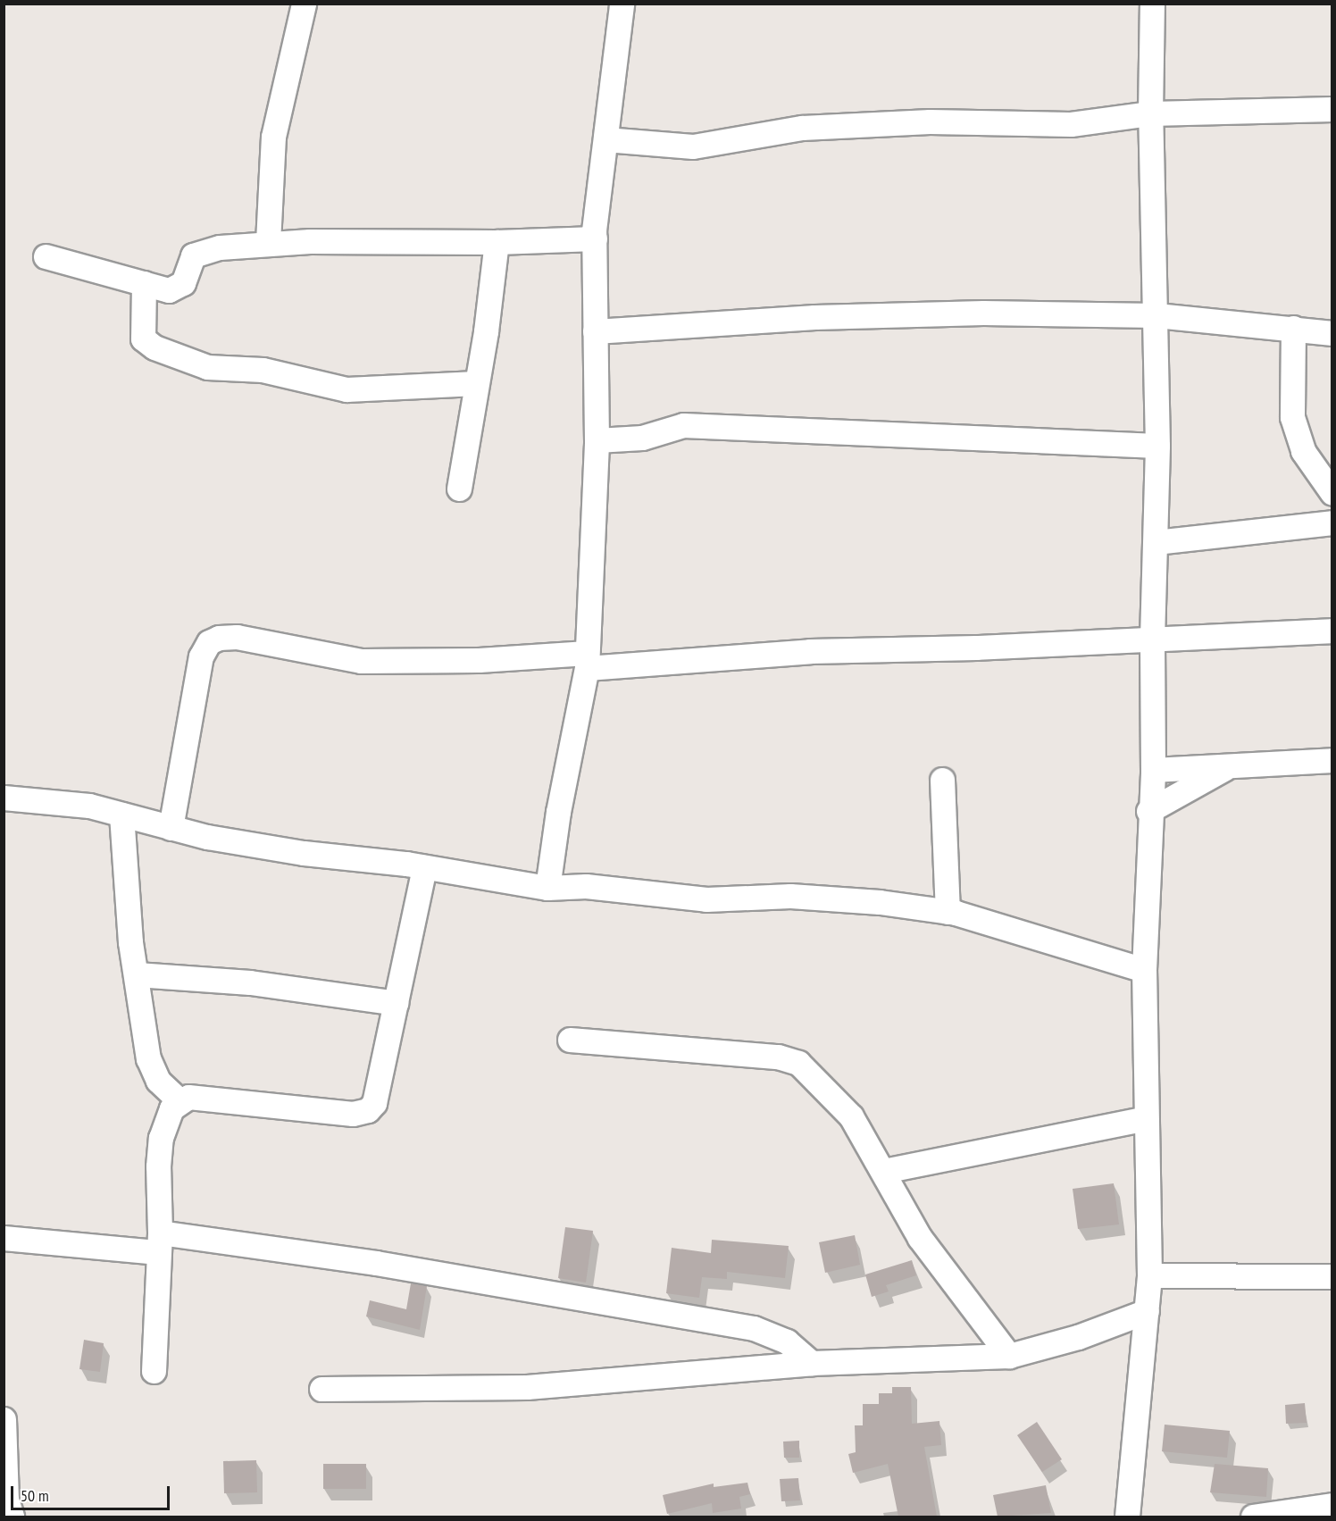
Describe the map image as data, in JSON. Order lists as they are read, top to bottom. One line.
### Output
{"scale_bar":"50 m"}
